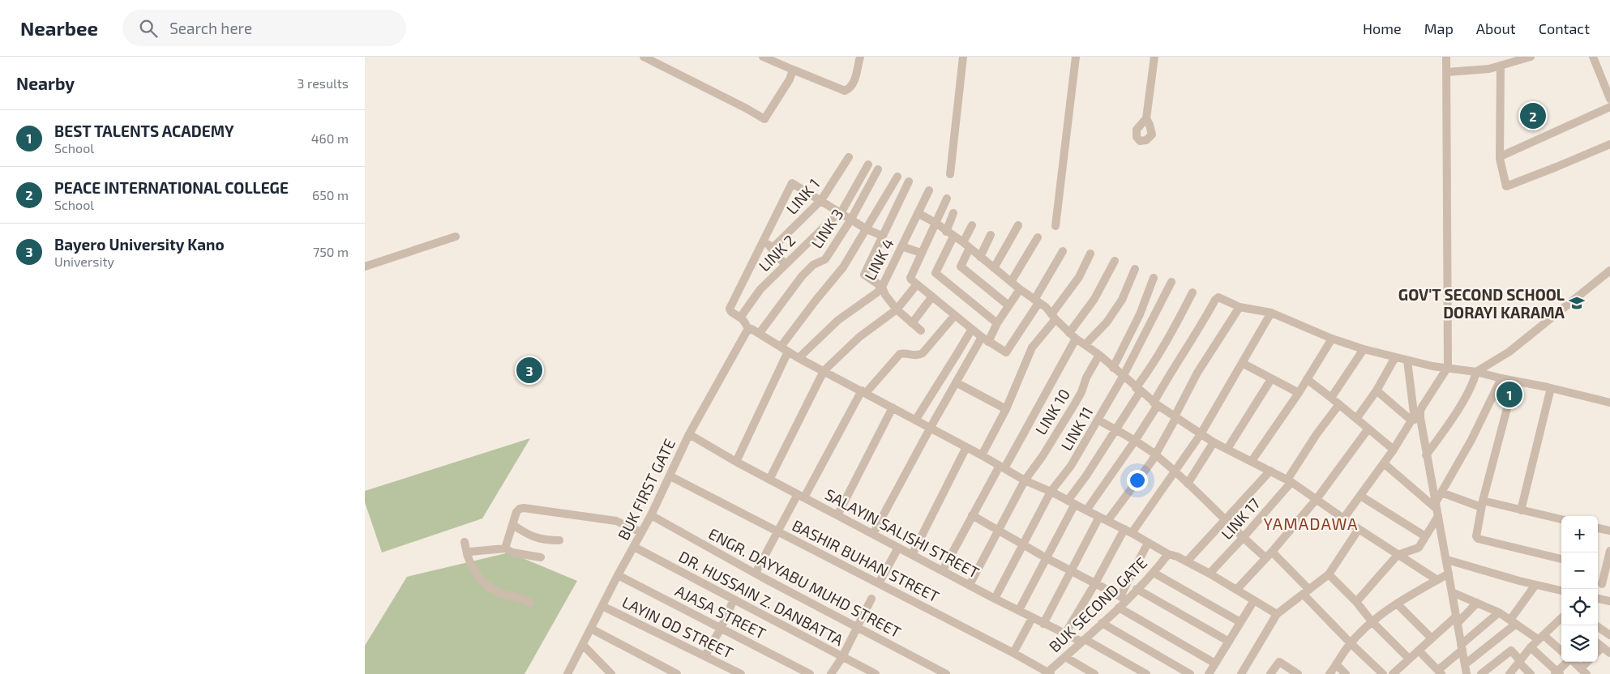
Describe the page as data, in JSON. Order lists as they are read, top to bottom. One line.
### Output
{"streets":{"street":["LINK 1","LINK 3","LINK 2","LINK 4","LINK 10","LINK 11","BUK FIRST GATE","LINK 17","SALAYIN SALISHI STREET","BASHIR BUHAN STREET","ENGR. DAYYABU MUHD STREET","DR. HUSSAIN Z. DANBATTA","BUK SECOND GATE","AJASA STREET","LAYIN OD STREET"]},"crossings":[["LINK 10","SALAYIN SALISHI STREET"],["LINK 11","SALAYIN SALISHI STREET"],["BUK FIRST GATE","SALAYIN SALISHI STREET"],["BUK FIRST GATE","BASHIR BUHAN STREET"],["BUK FIRST GATE","ENGR. DAYYABU MUHD STREET"],["BUK FIRST GATE","DR. HUSSAIN Z. DANBATTA"],["BUK FIRST GATE","AJASA STREET"],["BUK FIRST GATE","LAYIN OD STREET"],["SALAYIN SALISHI STREET","BUK SECOND GATE"],["BASHIR BUHAN STREET","BUK SECOND GATE"]],"districts":["YAMADAWA"],"places":{"school or university":["GOV'T SECOND SCHOOL DORAYI KARAMA"]},"page":{"header":"Nearbee","search":"Search here","nav":["Home","Map","About","Contact"],"heading":["Nearby","3 results"],"pins":["2","3","1"],"list":[{"mark":"1","name":"BEST TALENTS ACADEMY","note":"School","value":"460 m"},{"mark":"2","name":"PEACE INTERNATIONAL COLLEGE","note":"School","value":"650 m"},{"mark":"3","name":"Bayero University Kano","note":"University","value":"750 m"}],"map_buttons":["+","−"]}}
